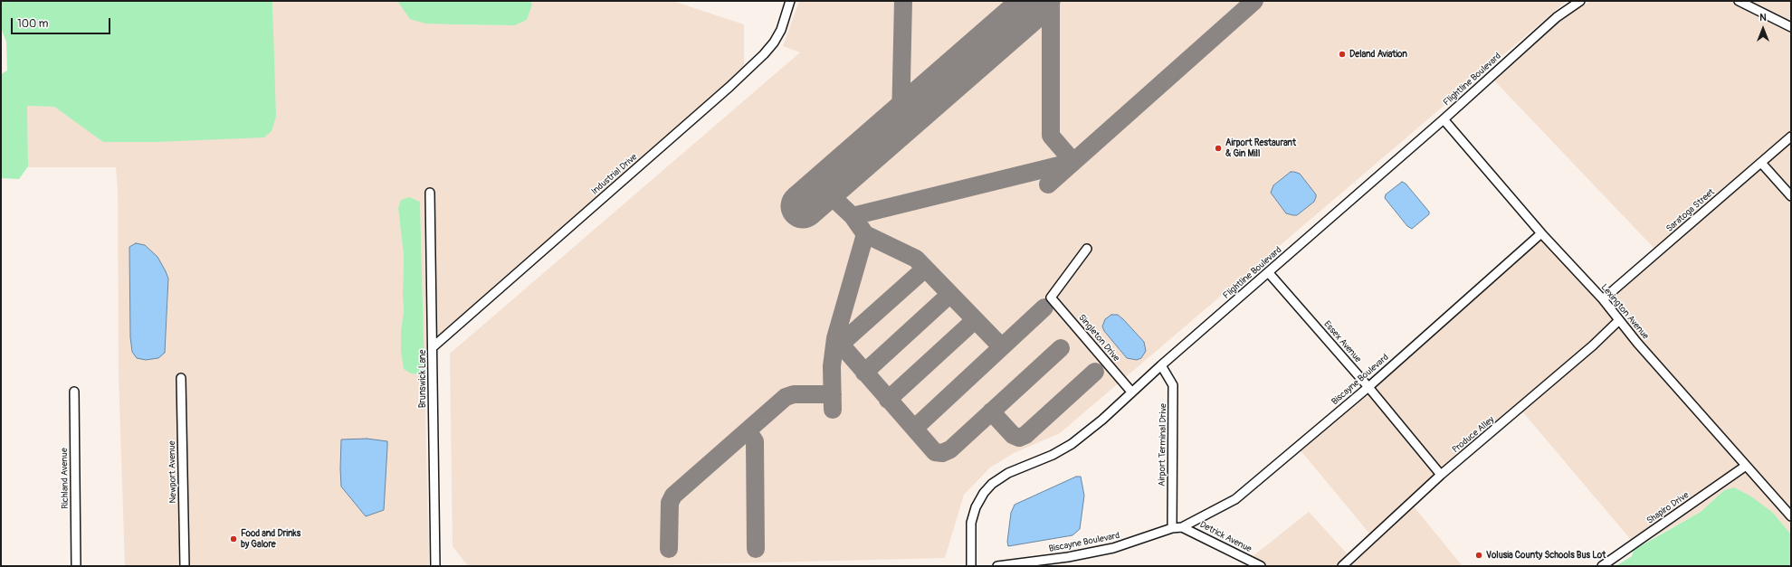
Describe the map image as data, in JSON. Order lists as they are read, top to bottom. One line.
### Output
{"streets":{"street":["Flightline Boulevard","Industrial Drive","Saratoga Street","Lexington Avenue","Singleton Drive","Essex Avenue","Brunswick Lane","Biscayne Boulevard","Produce Alley","Airport Terminal Drive","Newport Avenue","Richland Avenue","Shapiro Drive","Detrick Avenue"]},"crossings":[["Flightline Boulevard","Lexington Avenue"],["Flightline Boulevard","Singleton Drive"],["Flightline Boulevard","Essex Avenue"],["Flightline Boulevard","Airport Terminal Drive"],["Industrial Drive","Brunswick Lane"],["Saratoga Street","Lexington Avenue"],["Lexington Avenue","Biscayne Boulevard"],["Lexington Avenue","Produce Alley"],["Lexington Avenue","Shapiro Drive"],["Essex Avenue","Biscayne Boulevard"],["Essex Avenue","Produce Alley"],["Biscayne Boulevard","Airport Terminal Drive"],["Biscayne Boulevard","Detrick Avenue"]],"places":["Deland Aviation","Airport Restaurant & Gin Mill","Food and Drinks by Galore","Volusia County Schools Bus Lot"],"scale_bar":"100 m","north":"top"}
